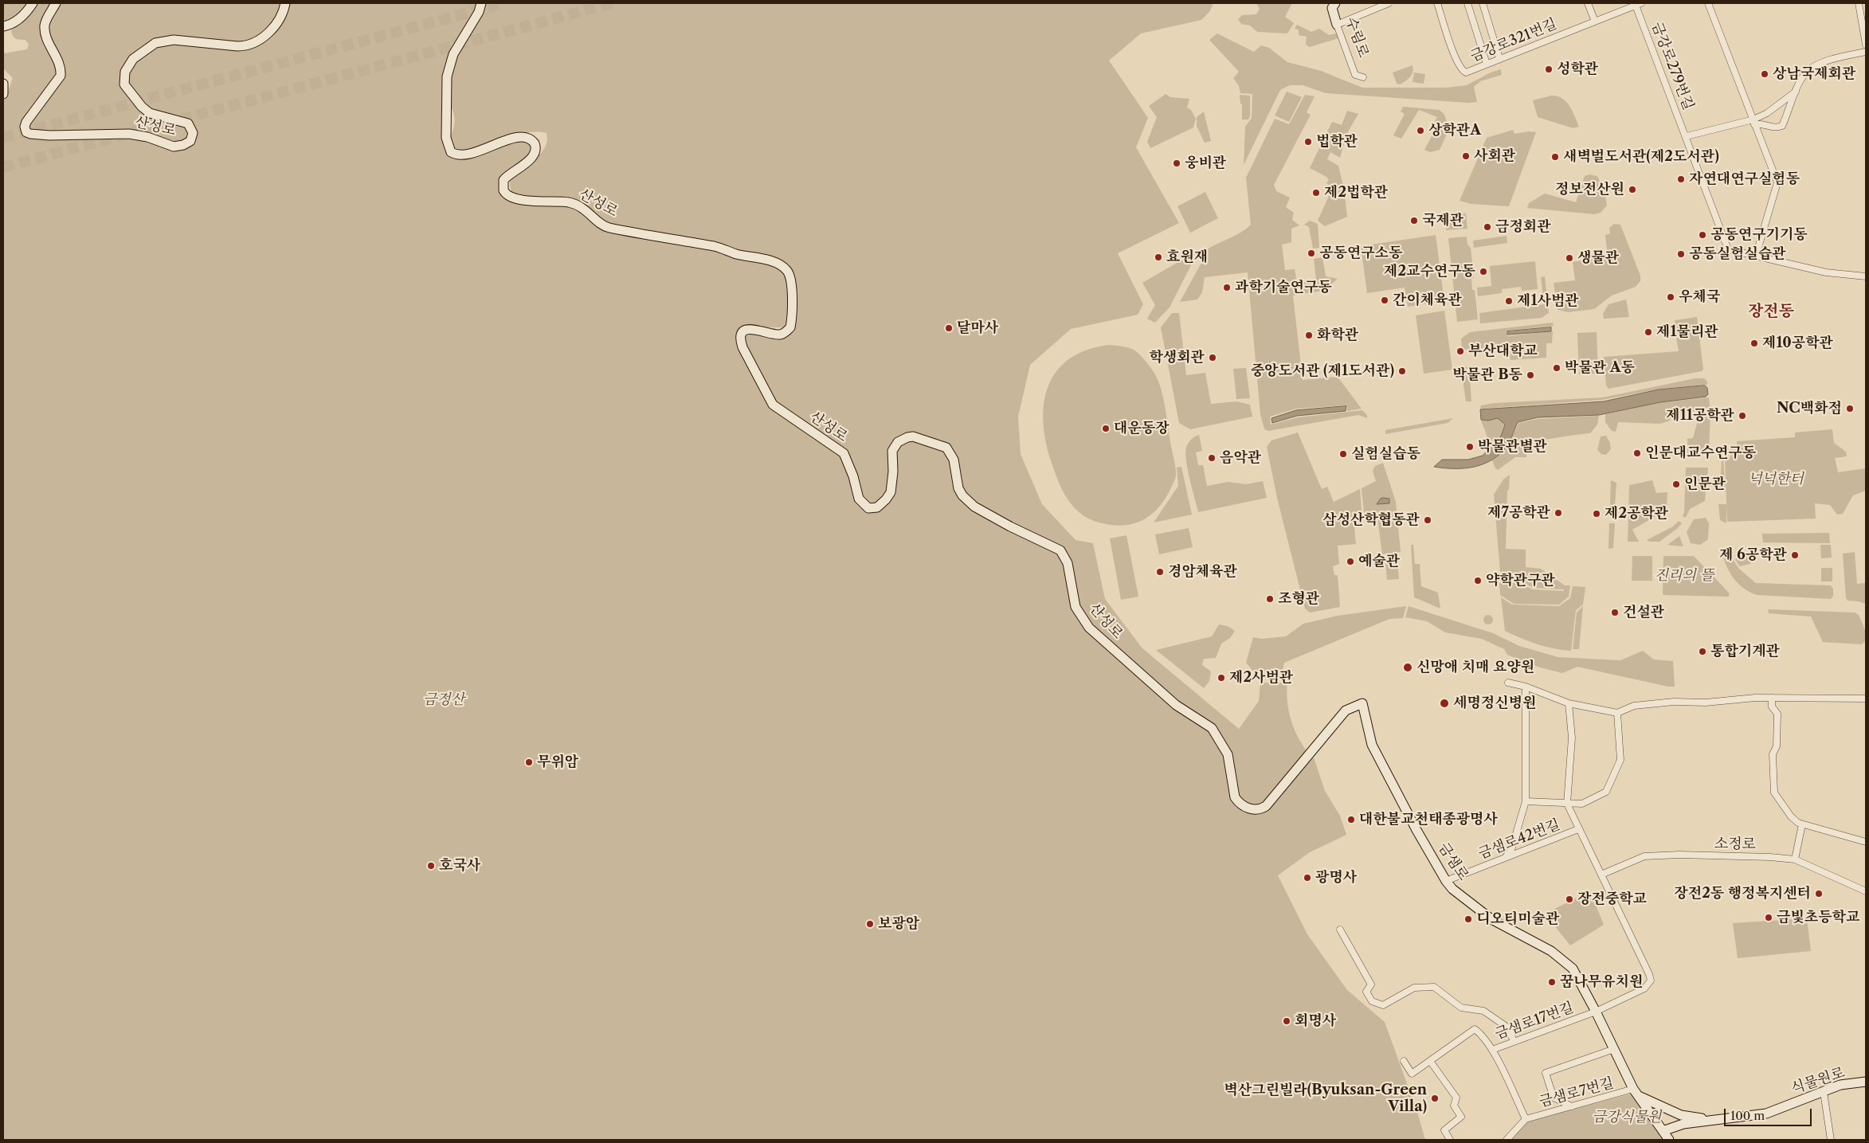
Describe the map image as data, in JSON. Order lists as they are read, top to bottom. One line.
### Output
{"streets":{"main road":["수림로","산성로","금샘로","식물원로"],"street":["금강로321번길","금강로279번길","금샘로42번길","소정로","금샘로17번길","금샘로7번길"]},"crossings":[["금강로321번길","금강로279번길"],["산성로","금샘로"],["금샘로42번길","금샘로"],["소정로","금샘로17번길"],["금샘로","금샘로17번길"],["금샘로","식물원로"],["금샘로","금샘로7번길"],["금샘로17번길","금샘로7번길"],["식물원로","금샘로7번길"]],"districts":["장전동"],"parks":["넉넉한터","진리의 뜰","금정산","금강식물원"],"places":["성학관","상남국제회관","상학관A","법학관","사회관","새벽벌도서관(제2도서관)","웅비관","자연대연구실험동","정보전산원","제2법학관","국제관","금정회관","공동연구기기동","공동연구소동","공동실험실습관","효원재","생물관","제2교수연구동","과학기술연구동","우체국","간이체육관","제1사범관","달마사","제1물리관","화학관","제10공학관","부산대학교","학생회관","박물관 A동","중앙도서관 (제1도서관)","박물관 B동","NC백화점","제11공학관","대운동장","박물관별관","인문대교수연구동","실험실습동","음악관","인문관","제7공학관","제2공학관","삼성산학협동관","제 6공학관","예술관","경암체육관","약학관구관","조형관","건설관","통합기계관","신망애 치매 요양원","제2사범관","세명정신병원","무위암","대한불교천태종광명사","호국사","광명사","장전2동 행정복지센터","장전중학교","금빛초등학교","디오티미술관","보광암","꿈나무유치원","회명사","벽산그린빌라(Byuksan-Green Villa)"],"scale_bar":"100 m"}
